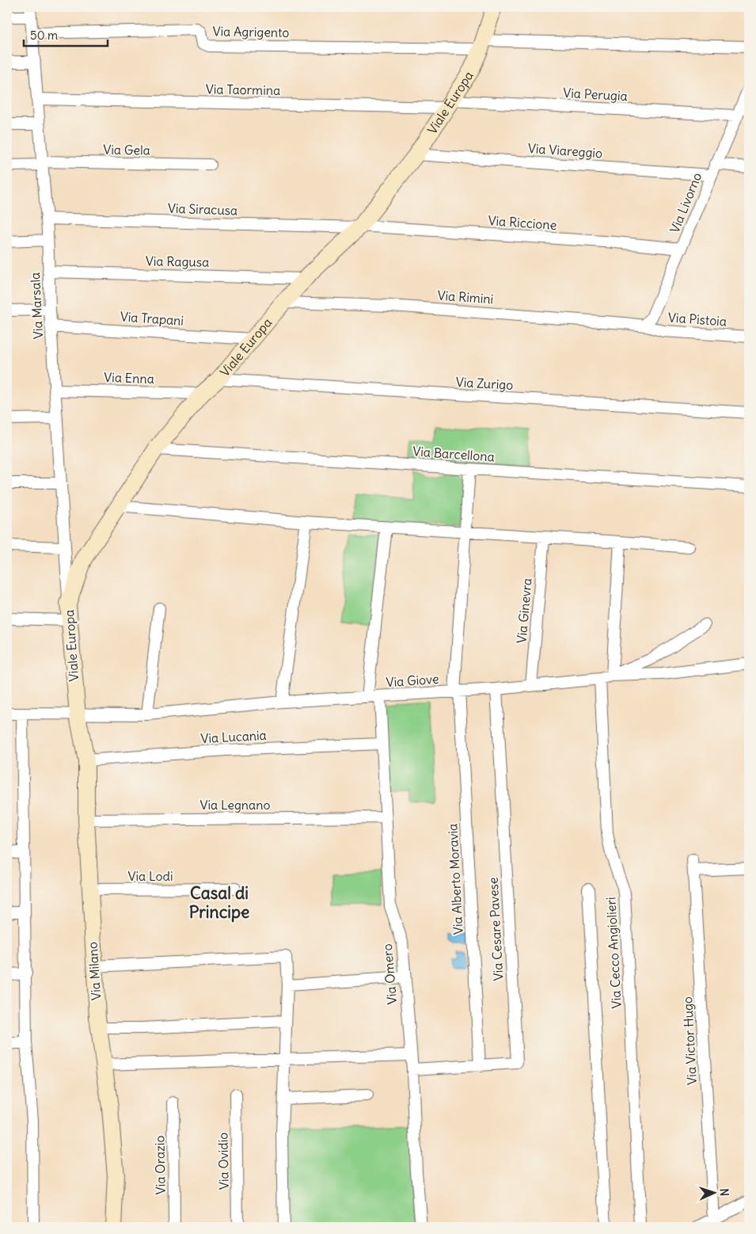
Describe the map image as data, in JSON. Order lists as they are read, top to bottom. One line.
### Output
{"streets":{"street":["Via Agrigento","Via Taormina","Via Perugia","Viale Europa","Via Gela","Via Viareggio","Via Livorno","Via Siracusa","Via Riccione","Via Ragusa","Via Rimini","Via Marsala","Via Trapani","Via Pistoia","Via Enna","Via Zurigo","Via Barcellona","Via Ginevra","Via Giove","Via Lucania","Via Legnano","Via Lodi","Via Alberto Moravia","Via Cesare Pavese","Via Cecco Angiolieri","Via Milano","Via Omero","Via Victor Hugo","Via Ovidio","Via Orazio"]},"crossings":[["Via Agrigento","Viale Europa"],["Via Agrigento","Via Marsala"],["Via Taormina","Via Perugia"],["Via Taormina","Viale Europa"],["Via Taormina","Via Marsala"],["Via Perugia","Viale Europa"],["Via Perugia","Via Livorno"],["Viale Europa","Via Viareggio"],["Viale Europa","Via Siracusa"],["Viale Europa","Via Riccione"],["Viale Europa","Via Ragusa"],["Viale Europa","Via Rimini"],["Viale Europa","Via Marsala"],["Viale Europa","Via Trapani"],["Viale Europa","Via Enna"],["Viale Europa","Via Zurigo"],["Viale Europa","Via Barcellona"],["Viale Europa","Via Giove"],["Viale Europa","Via Milano"],["Via Gela","Via Marsala"],["Via Viareggio","Via Livorno"],["Via Livorno","Via Riccione"],["Via Livorno","Via Rimini"],["Via Livorno","Via Pistoia"],["Via Siracusa","Via Riccione"],["Via Siracusa","Via Marsala"],["Via Ragusa","Via Marsala"],["Via Rimini","Via Pistoia"],["Via Marsala","Via Trapani"],["Via Marsala","Via Enna"],["Via Barcellona","Via Alberto Moravia"],["Via Ginevra","Via Giove"],["Via Giove","Via Alberto Moravia"],["Via Giove","Via Cesare Pavese"],["Via Giove","Via Cecco Angiolieri"],["Via Giove","Via Milano"],["Via Giove","Via Omero"],["Via Lucania","Via Milano"],["Via Lucania","Via Omero"],["Via Legnano","Via Milano"],["Via Legnano","Via Omero"],["Via Lodi","Via Milano"],["Via Alberto Moravia","Via Cesare Pavese"],["Via Cesare Pavese","Via Omero"]],"districts":["Casal di Principe"],"scale_bar":"50 m","north":"right"}
